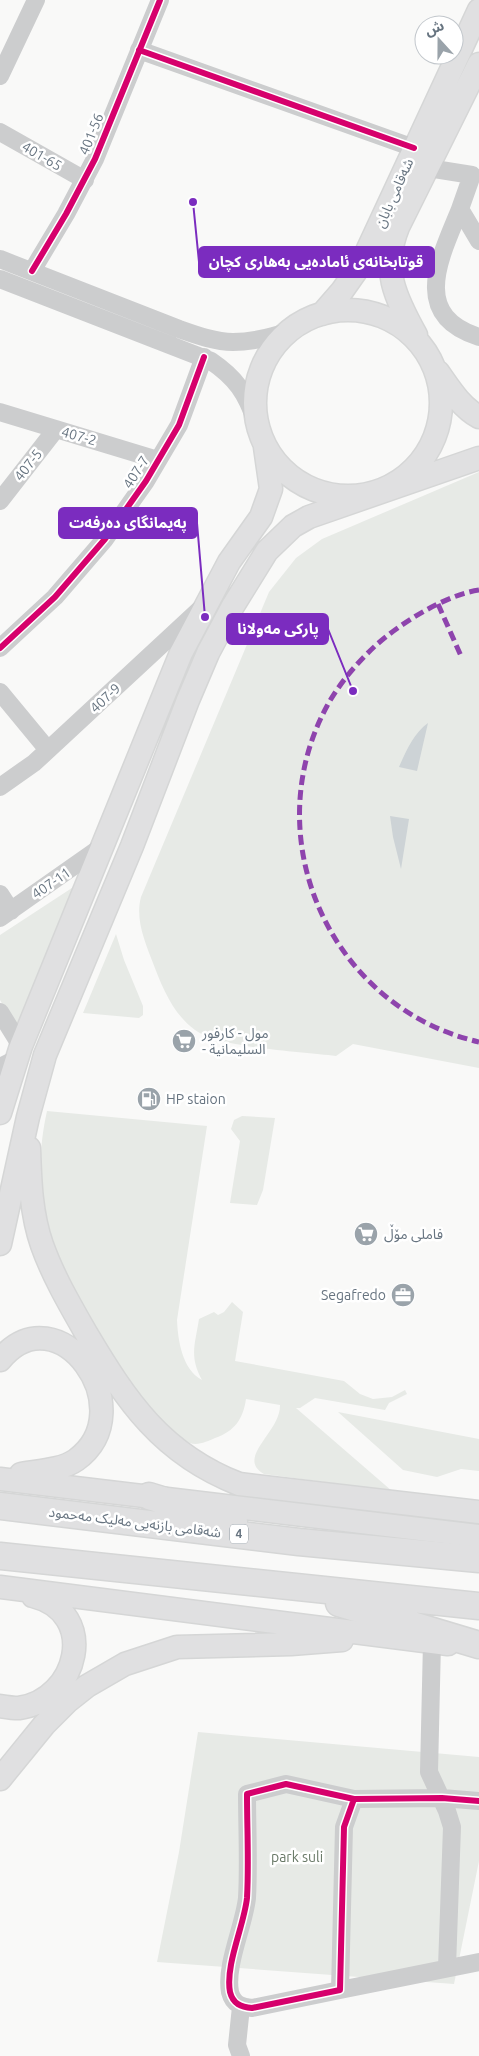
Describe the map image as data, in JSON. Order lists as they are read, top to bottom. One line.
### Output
{"streets":{"highway":["شەقامی بازنەیی مەلیک مەحمود","4"],"main road":["شەقامی بابان"],"street":["401-56","401-65","407-2","407-5","407-7","407-9","407-11"]},"crossings":[["401-56","401-65"],["407-2","407-5"],["407-2","407-7"]],"parks":["park suli"],"places":{"other":["قوتابخانەی ئامادەیی بەهاری کچان","پەیمانگای دەرفەت","پارکی مەولانا"],"supermarket":["مول - كارفور - السليمانية","فاملی مۆڵ"],"fuel station":["HP staion"],"office":["Segafredo"]},"north":"top"}
